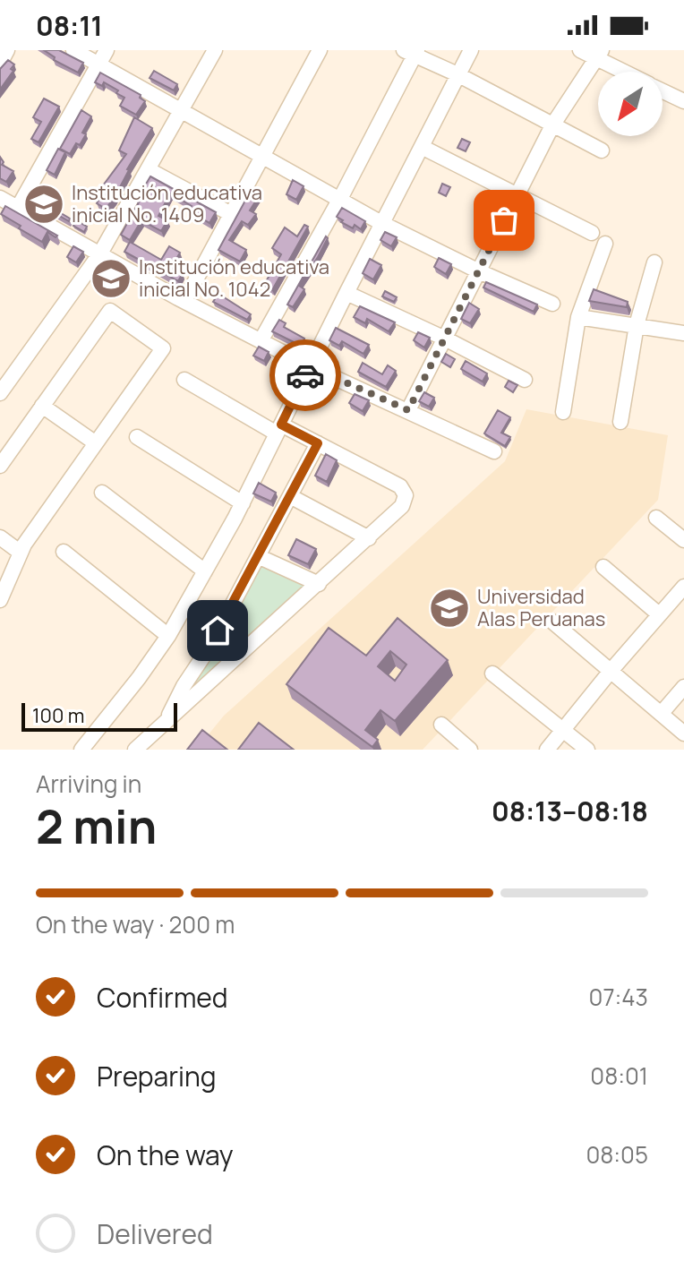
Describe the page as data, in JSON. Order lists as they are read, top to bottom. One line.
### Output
{"places":{"school or university":["Institución educativa inicial No. 1409","Institución educativa inicial No. 1042","Universidad Alas Peruanas"]},"scale_bar":"100 m","north":"bottom left","page":{"status":"08:11","scale":"100 m","heading":["2 min","Arriving in","08:13–08:18"],"bar":"On the way · 200 m","list":[["Confirmed","07:43"],["Preparing","08:01"],["On the way","08:05"],"Delivered"]}}
